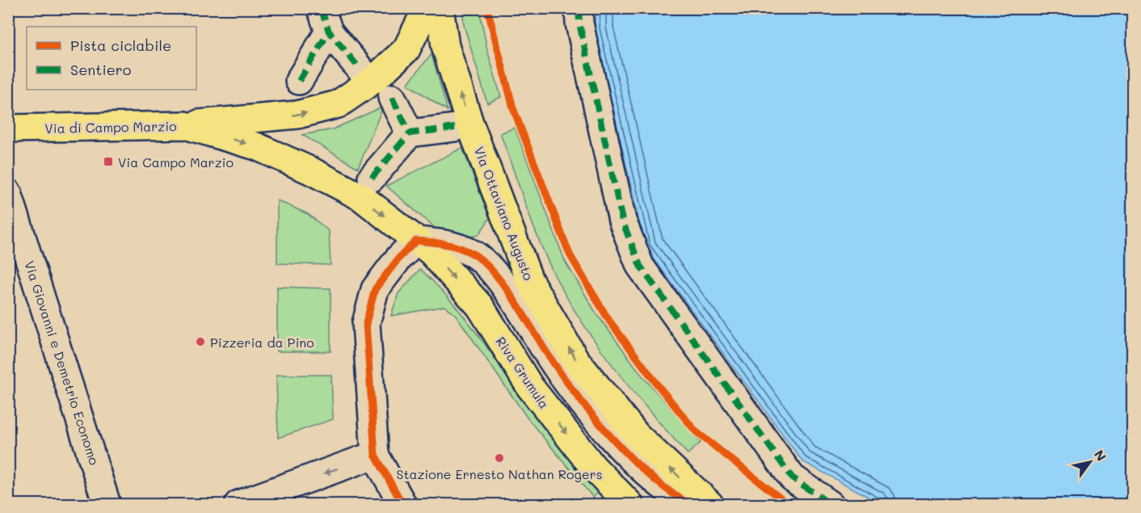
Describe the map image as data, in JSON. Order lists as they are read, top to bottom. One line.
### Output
{"streets":{"main road":["Via di Campo Marzio","Via Ottaviano Augusto","Riva Grumula"],"street":["Via Giovanni e Demetrio Economo"]},"crossings":[["Via di Campo Marzio","Riva Grumula"]],"one_way":["Via di Campo Marzio","Via Ottaviano Augusto","Riva Grumula"],"places":{"transit":["Via Campo Marzio"],"other":["Pizzeria da Pino","Stazione Ernesto Nathan Rogers"]},"legend":["Pista ciclabile","Sentiero"],"north":"top right"}
